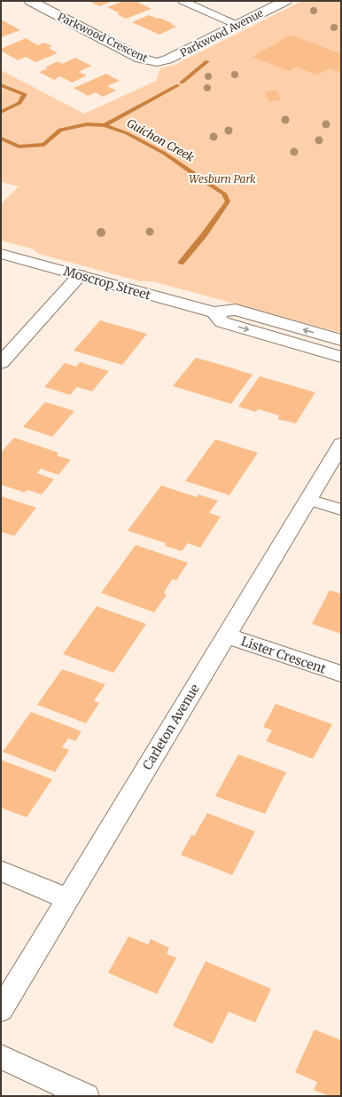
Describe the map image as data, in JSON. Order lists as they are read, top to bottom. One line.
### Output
{"streets":{"street":["Parkwood Avenue","Parkwood Crescent","Moscrop Street","Lister Crescent","Carleton Avenue"]},"crossings":[["Parkwood Avenue","Parkwood Crescent"],["Lister Crescent","Carleton Avenue"]],"water":["Guichon Creek"],"parks":["Wesburn Park"]}
